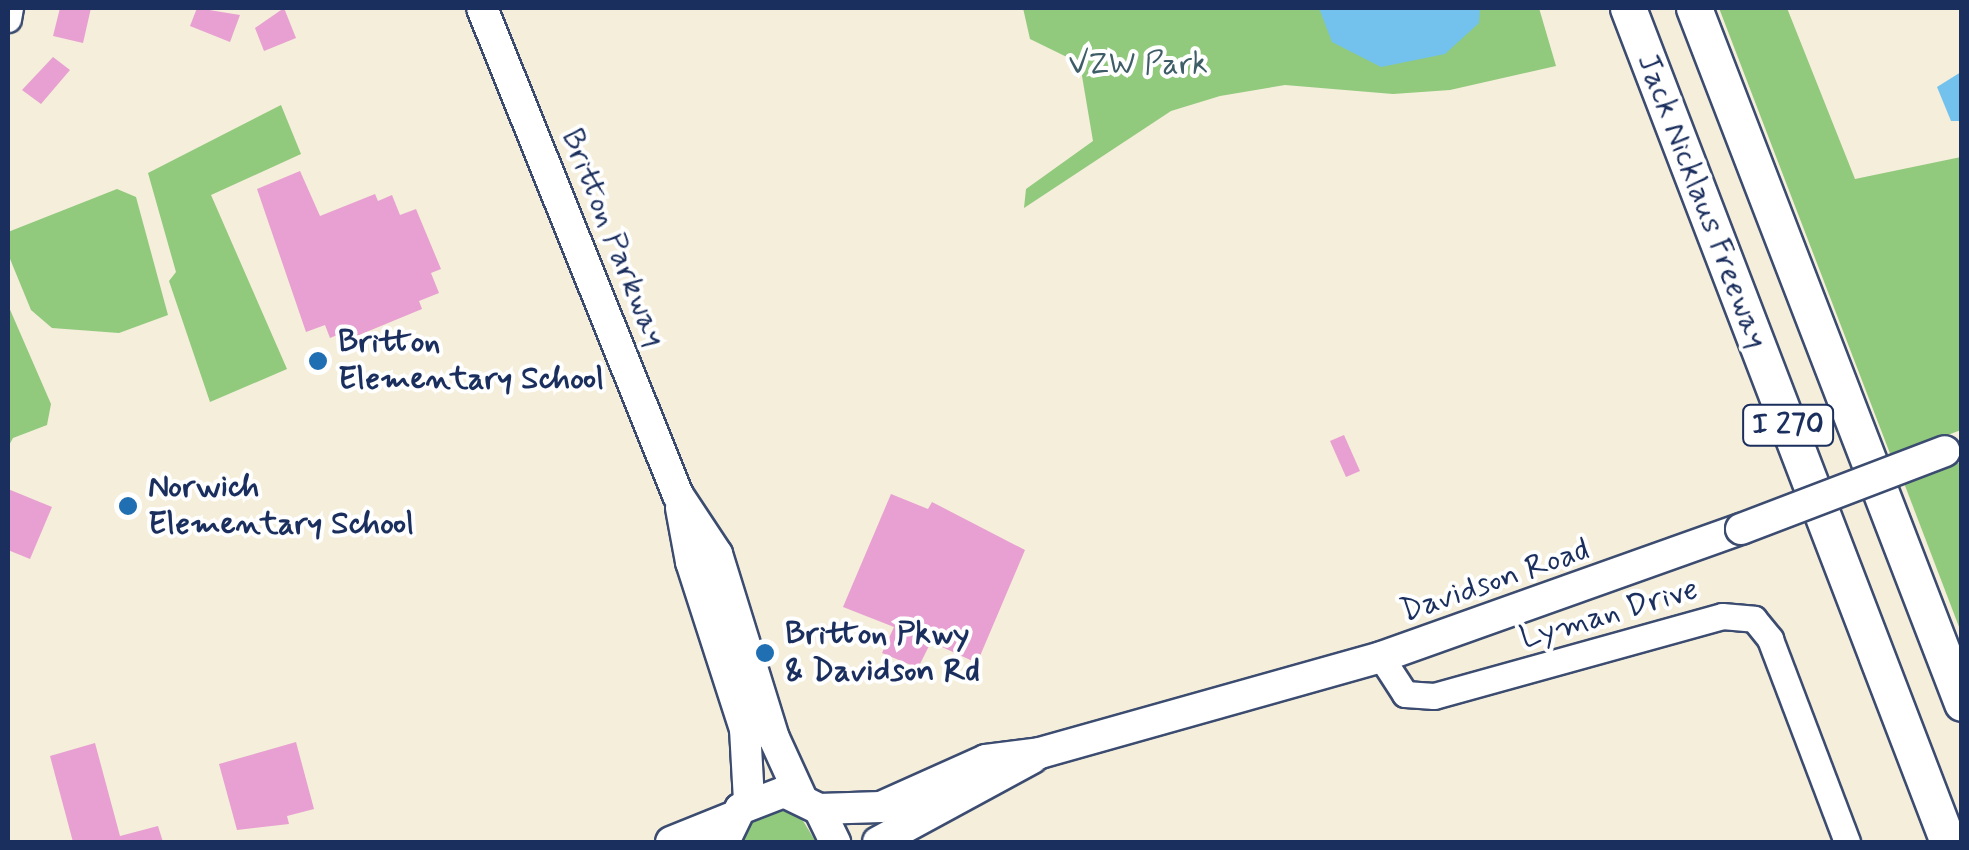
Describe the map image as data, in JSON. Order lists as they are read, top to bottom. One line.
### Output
{"streets":{"highway":["Jack Nicklaus Freeway","I 270"],"main road":["Britton Parkway","Davidson Road"],"street":["Lyman Drive"]},"crossings":[["Britton Parkway","Davidson Road"],["Davidson Road","Lyman Drive"]],"parks":["VZW Park"],"places":["Britton Elementary School","Norwich Elementary School","Britton Pkwy & Davidson Rd"]}
